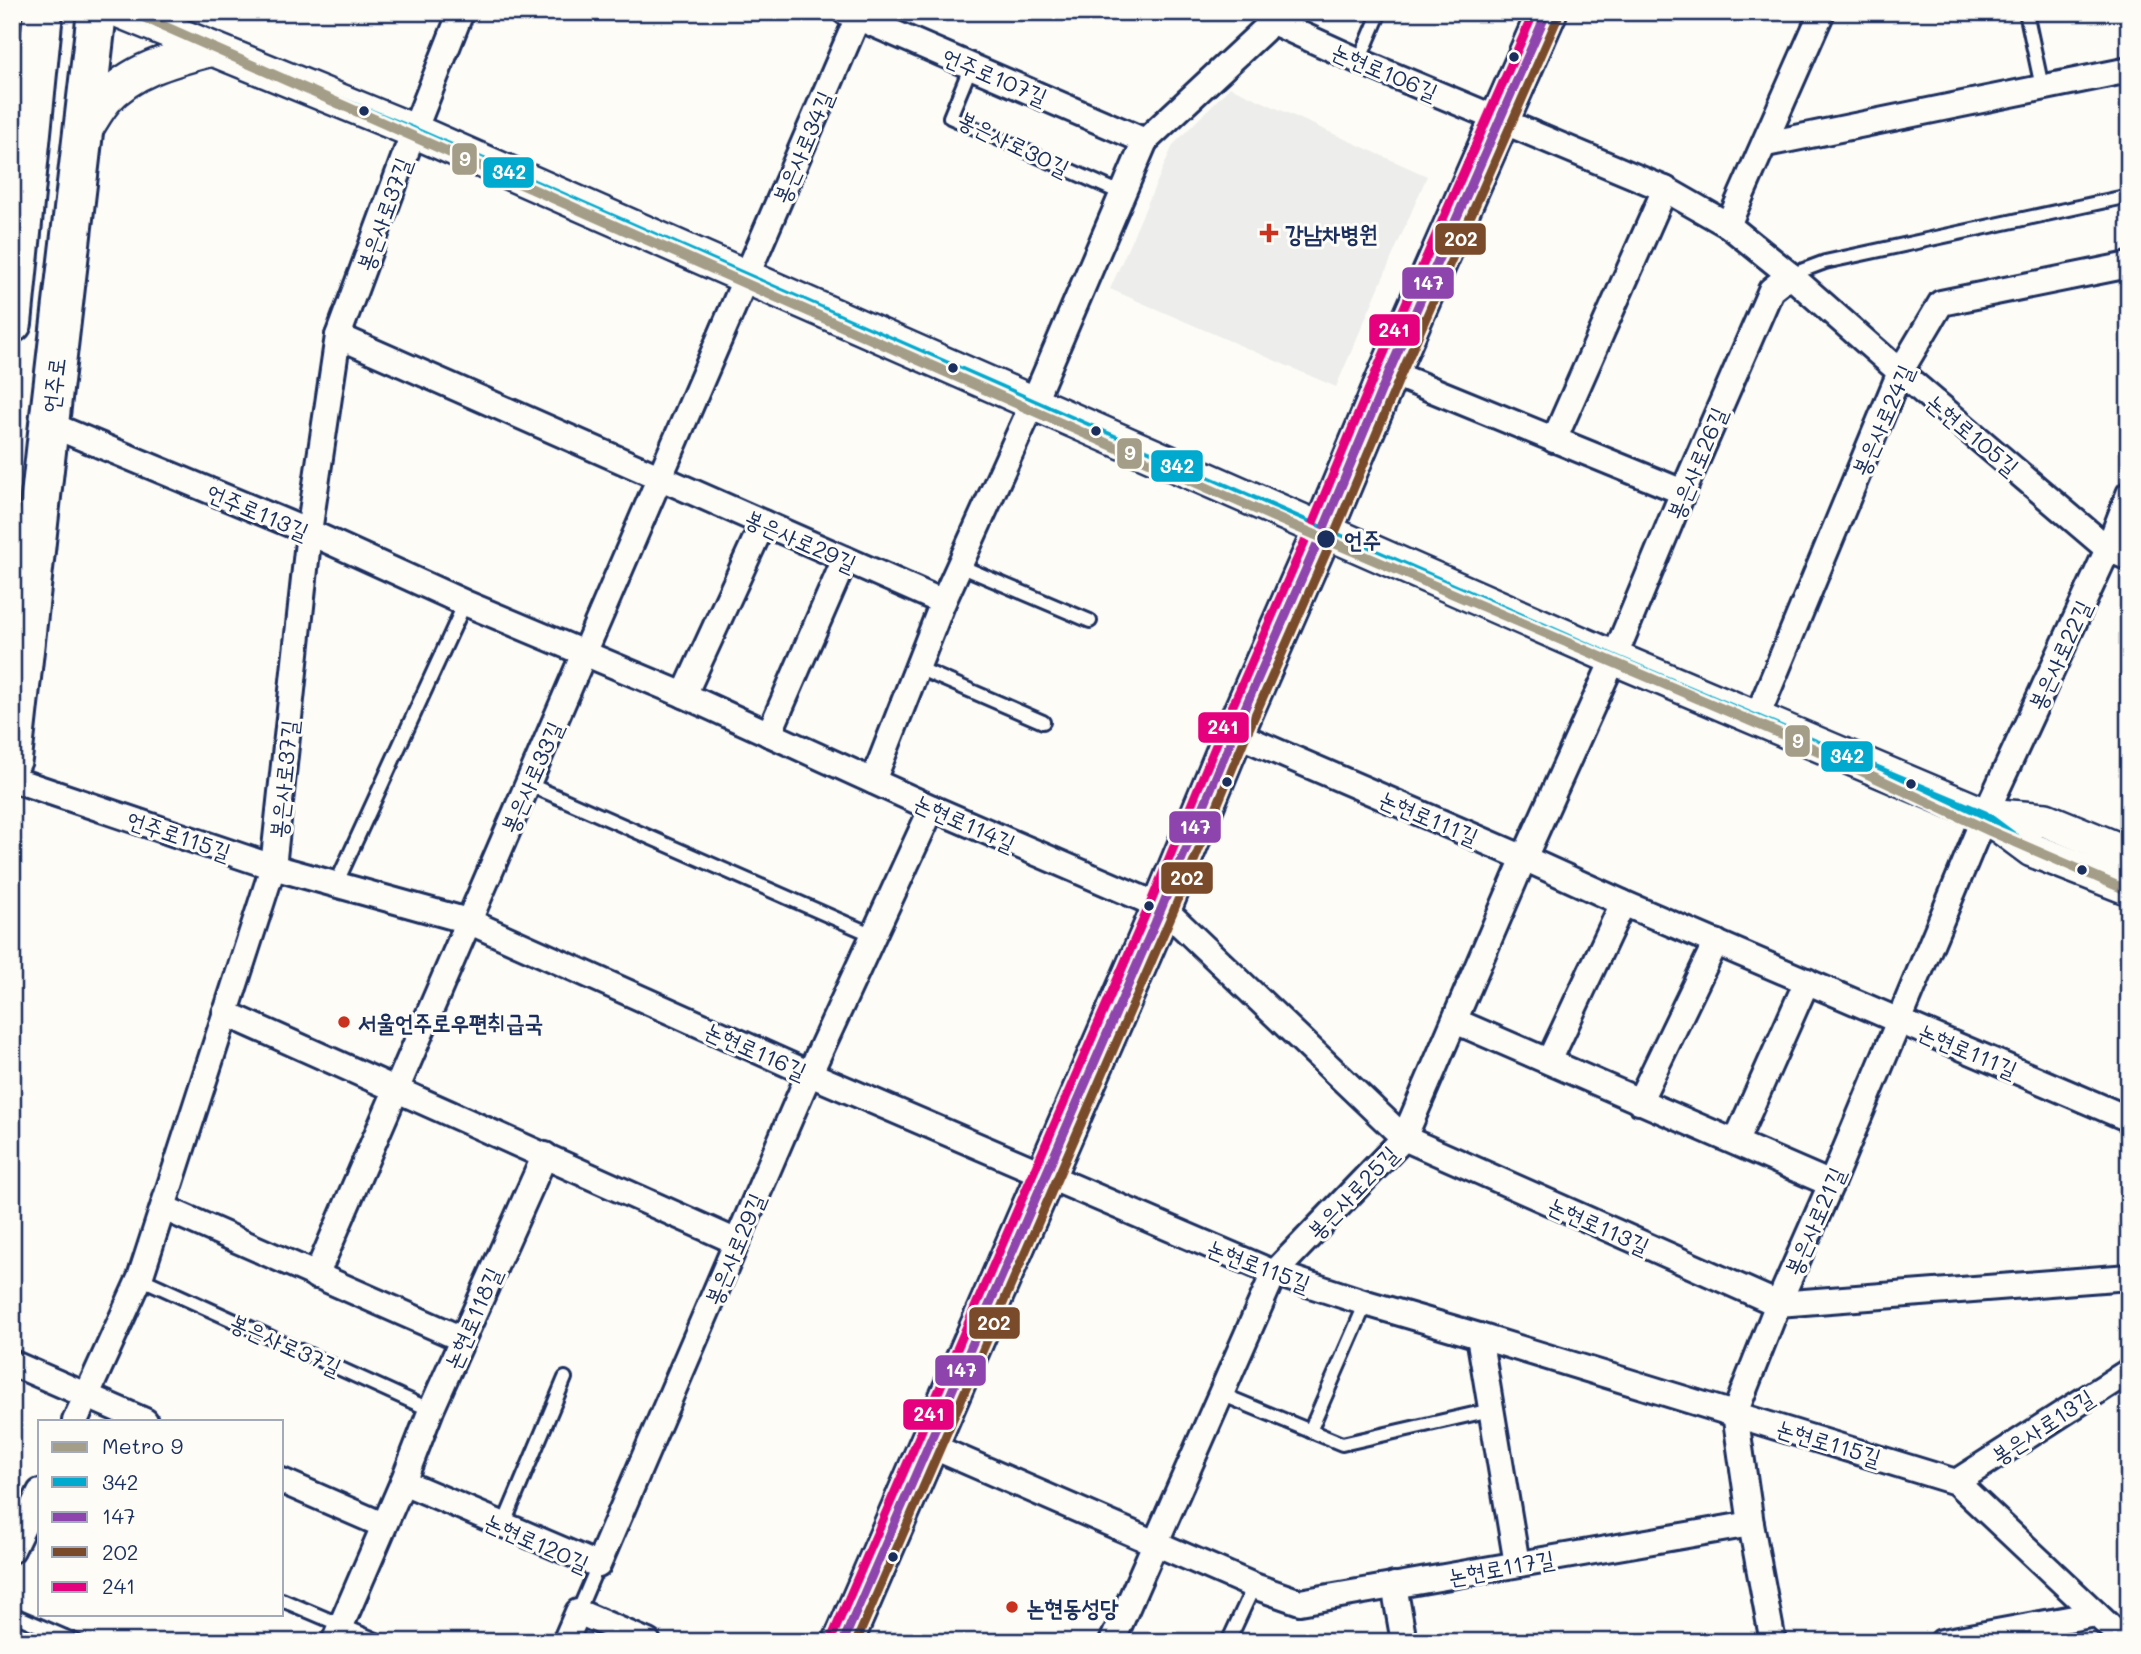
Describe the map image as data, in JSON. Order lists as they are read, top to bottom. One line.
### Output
{"streets":{"main road":["언주로"],"street":["논현로106길","언주로107길","봉은사로34길","봉은사로37길","봉은사로24길","논현로105길","봉은사로26길","언주로113길","봉은사로29길","봉은사로22길","봉은사로33길","논현로111길","논현로114길","언주로115길","논현로116길","봉은사로25길","봉은사로21길","논현로113길","논현로115길","논현로118길","봉은사로13길","논현로120길","논현로117길"],"lane":["봉은사로30길"]},"crossings":[["논현로106길","논현로105길"],["언주로107길","봉은사로30길"],["언주로107길","봉은사로34길"],["봉은사로34길","봉은사로33길"],["봉은사로37길","언주로113길"],["봉은사로37길","언주로115길"],["봉은사로37길","논현로118길"],["언주로","언주로113길"],["봉은사로24길","논현로105길"],["논현로105길","봉은사로26길"],["논현로105길","봉은사로22길"],["봉은사로26길","봉은사로25길"],["언주로113길","봉은사로33길"],["언주로113길","논현로114길"],["봉은사로29길","봉은사로33길"],["봉은사로29길","논현로114길"],["봉은사로29길","논현로116길"],["봉은사로29길","논현로120길"],["봉은사로22길","봉은사로21길"],["봉은사로33길","논현로114길"],["봉은사로33길","언주로115길"],["봉은사로33길","논현로116길"],["논현로111길","봉은사로25길"],["논현로111길","봉은사로21길"],["논현로114길","논현로113길"],["언주로115길","논현로116길"],["논현로116길","논현로115길"],["봉은사로25길","논현로113길"],["봉은사로25길","논현로115길"],["봉은사로25길","논현로117길"],["봉은사로21길","논현로113길"],["봉은사로21길","논현로115길"],["봉은사로21길","논현로117길"],["논현로115길","봉은사로13길"],["논현로118길","논현로120길"]],"places":{"health":["강남차병원"],"other":["언주","서울언주로우편취급국","논현동성당"]},"lines":["metro line 9","transit line 342","transit line 147","transit line 241","transit line 202"],"legend":["Metro 9","342","147","202","241"]}
